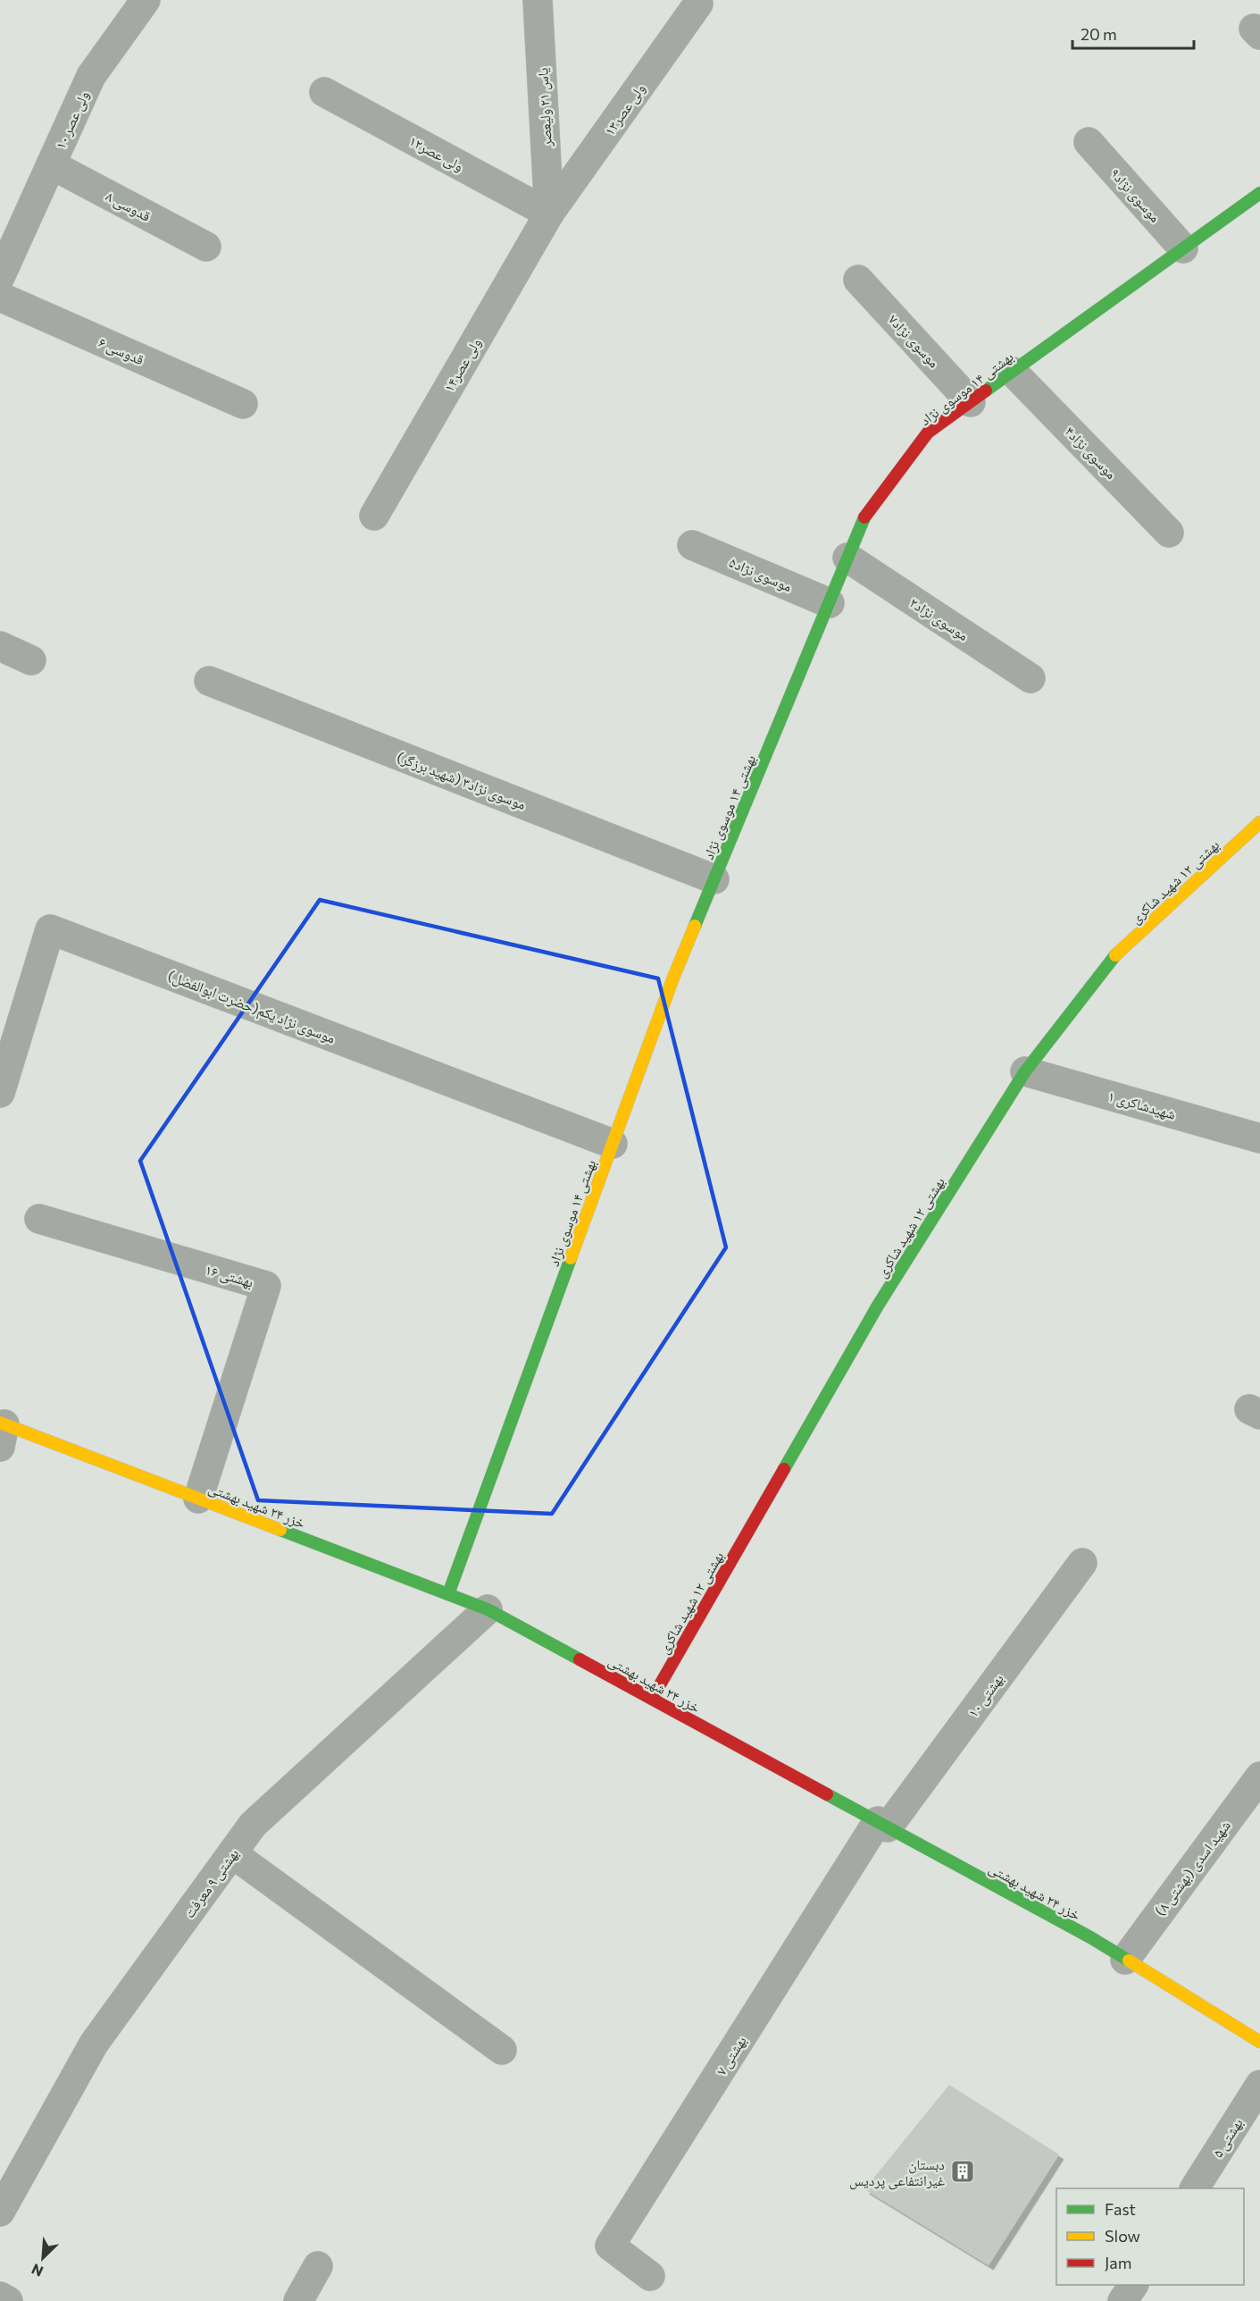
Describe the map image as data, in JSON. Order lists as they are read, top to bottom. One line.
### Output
{"streets":{"street":["یاس ۲۱ ولیعصر","ولی عصر۱۳","ولی عصر ۱۰","ولی عصر۱۲","موسوی نژاد۹","قدوسی ۸","موسوی نژاد۷","قدوسی ۶","ولی عصر۱۴","بهشتی ۱۴ موسوی نژاد","موسوی نژاد۴","موسوی نژاد۵","موسوی نژاد۲","موسوی نژاد۳ (شهید برزگر)","بهشتی ۱۲ شهید شاکری","موسوی نژاد یکم(حضرت ابوالفضل)","شهیدشاکری ۱","بهشتی ۱۶","خزر ۲۴ شهید بهشتی","بهشتی ۱۰","شهید اسدی (بهشتی ۸)","بهشتی ۹ معرفت","بهشتی ۷","بهشتی ۵"]},"crossings":[["یاس ۲۱ ولیعصر","ولی عصر۱۳"],["یاس ۲۱ ولیعصر","ولی عصر۱۲"],["یاس ۲۱ ولیعصر","ولی عصر۱۴"],["ولی عصر۱۳","ولی عصر۱۲"],["ولی عصر۱۳","ولی عصر۱۴"],["ولی عصر ۱۰","قدوسی ۸"],["ولی عصر۱۲","ولی عصر۱۴"],["موسوی نژاد۹","بهشتی ۱۴ موسوی نژاد"],["موسوی نژاد۷","بهشتی ۱۴ موسوی نژاد"],["بهشتی ۱۴ موسوی نژاد","موسوی نژاد۴"],["بهشتی ۱۴ موسوی نژاد","موسوی نژاد۵"],["بهشتی ۱۴ موسوی نژاد","موسوی نژاد۲"],["بهشتی ۱۴ موسوی نژاد","موسوی نژاد۳ (شهید برزگر)"],["بهشتی ۱۴ موسوی نژاد","موسوی نژاد یکم(حضرت ابوالفضل)"],["بهشتی ۱۴ موسوی نژاد","خزر ۲۴ شهید بهشتی"],["بهشتی ۱۲ شهید شاکری","شهیدشاکری ۱"],["بهشتی ۱۲ شهید شاکری","خزر ۲۴ شهید بهشتی"],["بهشتی ۱۶","خزر ۲۴ شهید بهشتی"],["خزر ۲۴ شهید بهشتی","بهشتی ۱۰"],["خزر ۲۴ شهید بهشتی","شهید اسدی (بهشتی ۸)"],["خزر ۲۴ شهید بهشتی","بهشتی ۹ معرفت"],["خزر ۲۴ شهید بهشتی","بهشتی ۷"],["بهشتی ۱۰","بهشتی ۷"]],"places":{"building":["دبستان غیرانتفاعی پردیس"]},"legend":["Fast","Slow","Jam"],"scale_bar":"20 m","north":"bottom left"}
